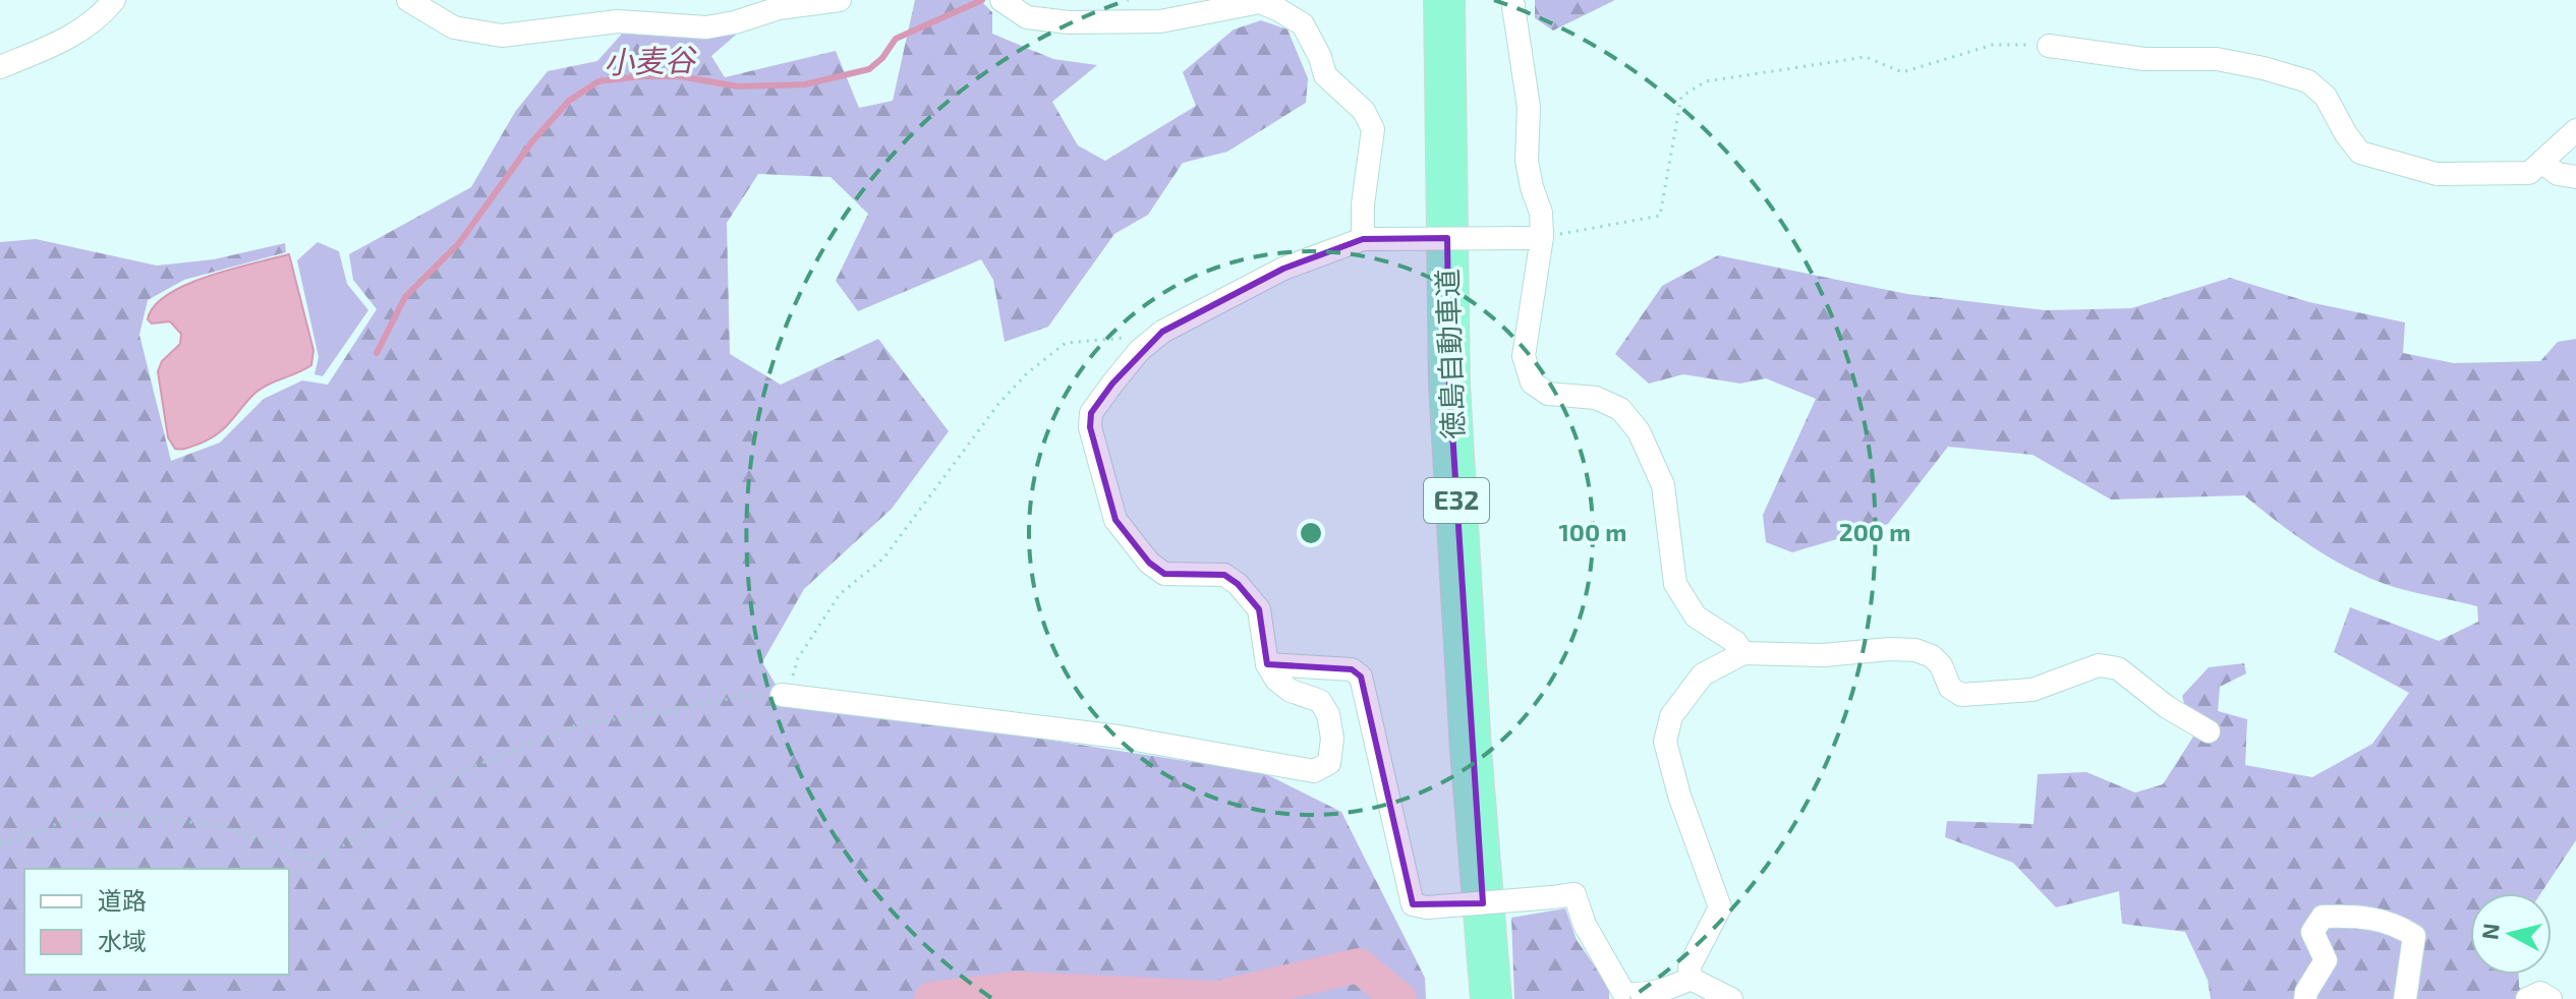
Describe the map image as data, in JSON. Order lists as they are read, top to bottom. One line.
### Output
{"streets":{"highway":["徳島自動車道","E32"]},"water":["小麦谷"],"legend":["道路","水域"],"north":"left","rings":["100 m","200 m"]}
